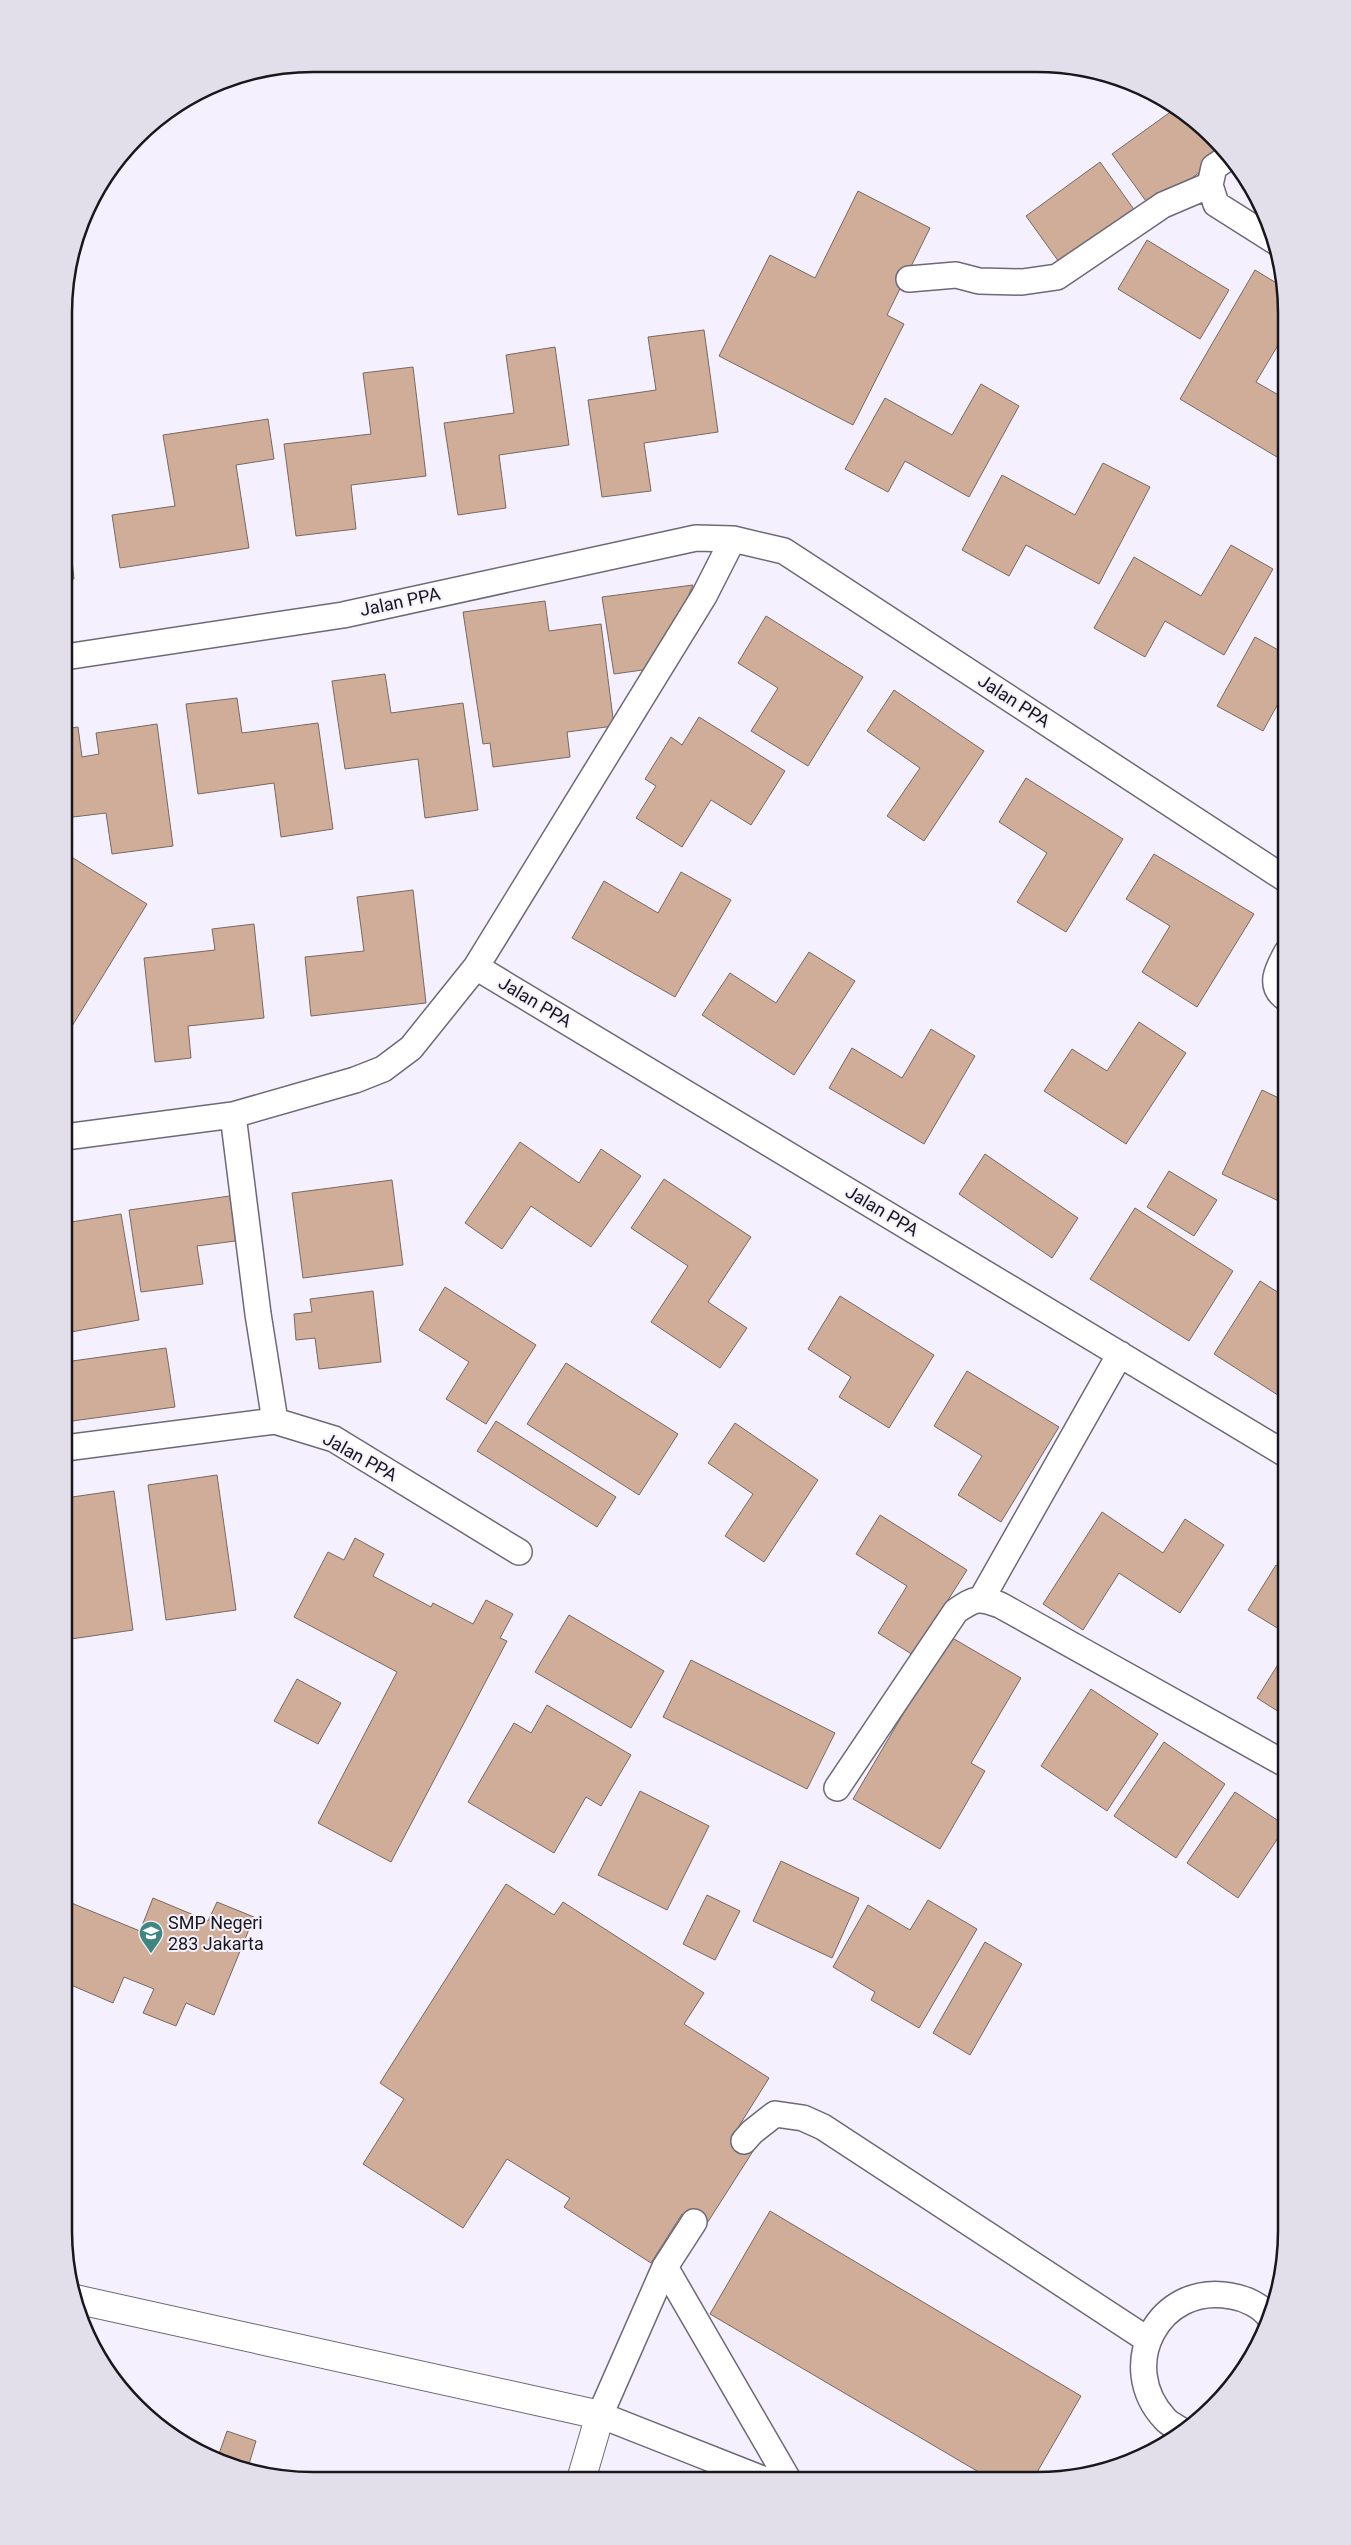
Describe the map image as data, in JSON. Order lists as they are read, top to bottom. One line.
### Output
{"streets":{"lane":["Jalan PPA"]},"places":{"school or university":["SMP Negeri 283 Jakarta"]}}
